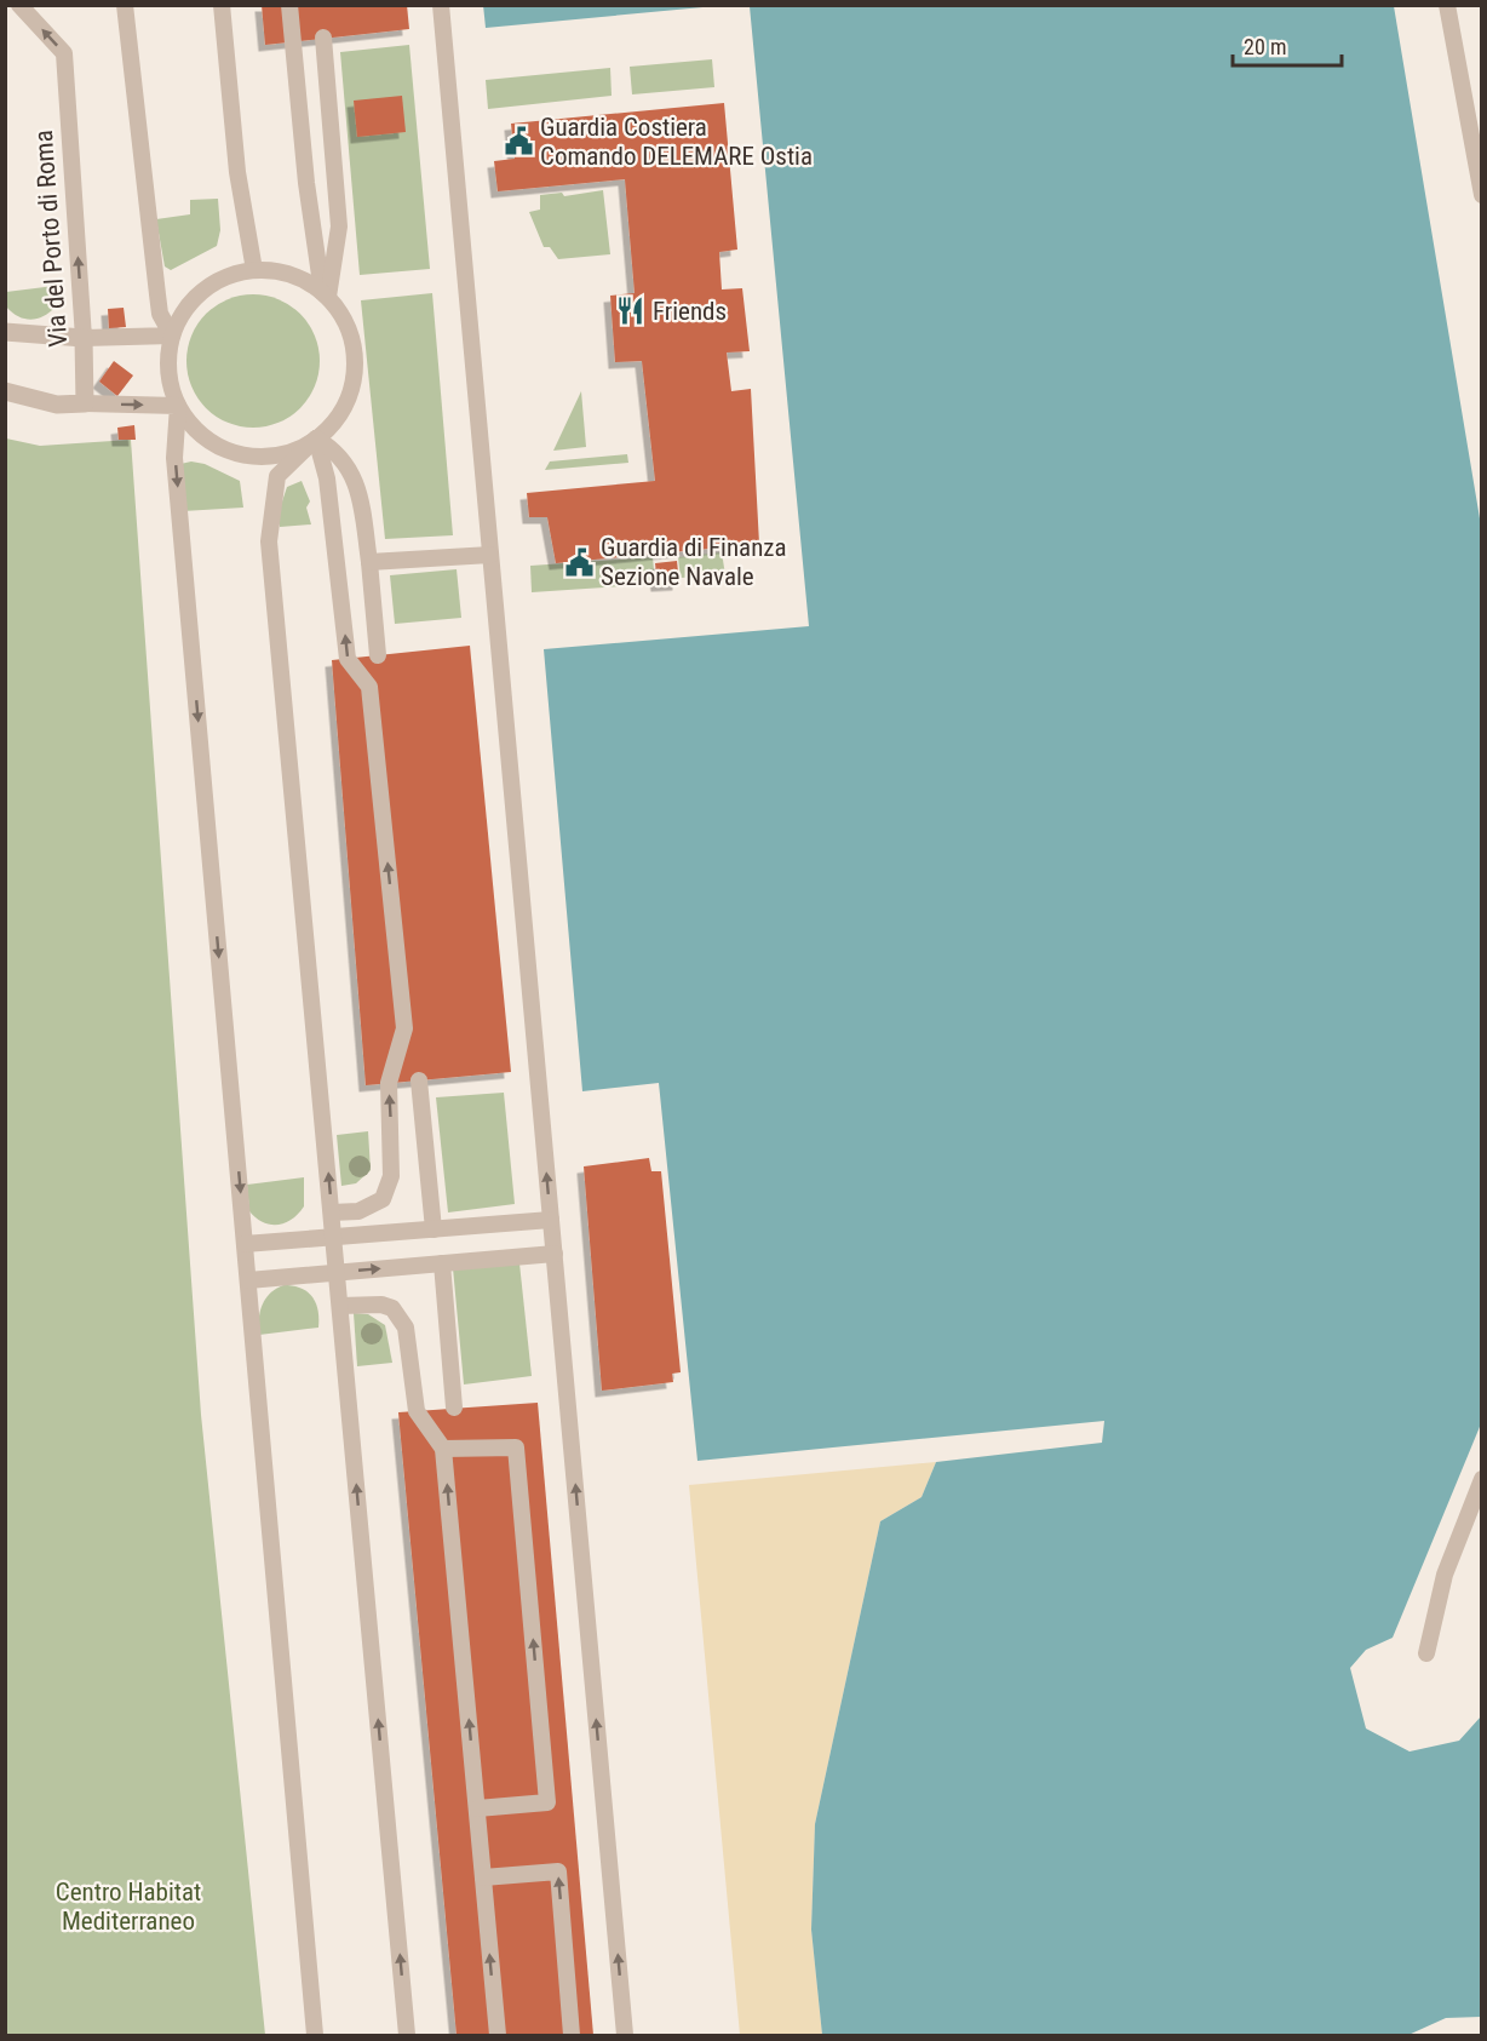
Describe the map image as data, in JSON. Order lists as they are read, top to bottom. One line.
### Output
{"streets":{"street":["Via del Porto di Roma"]},"parks":["Centro Habitat Mediterraneo"],"places":{"public building":["Guardia Costiera Comando DELEMARE Ostia","Guardia di Finanza Sezione Navale"],"restaurant":["Friends"]},"scale_bar":"20 m"}
